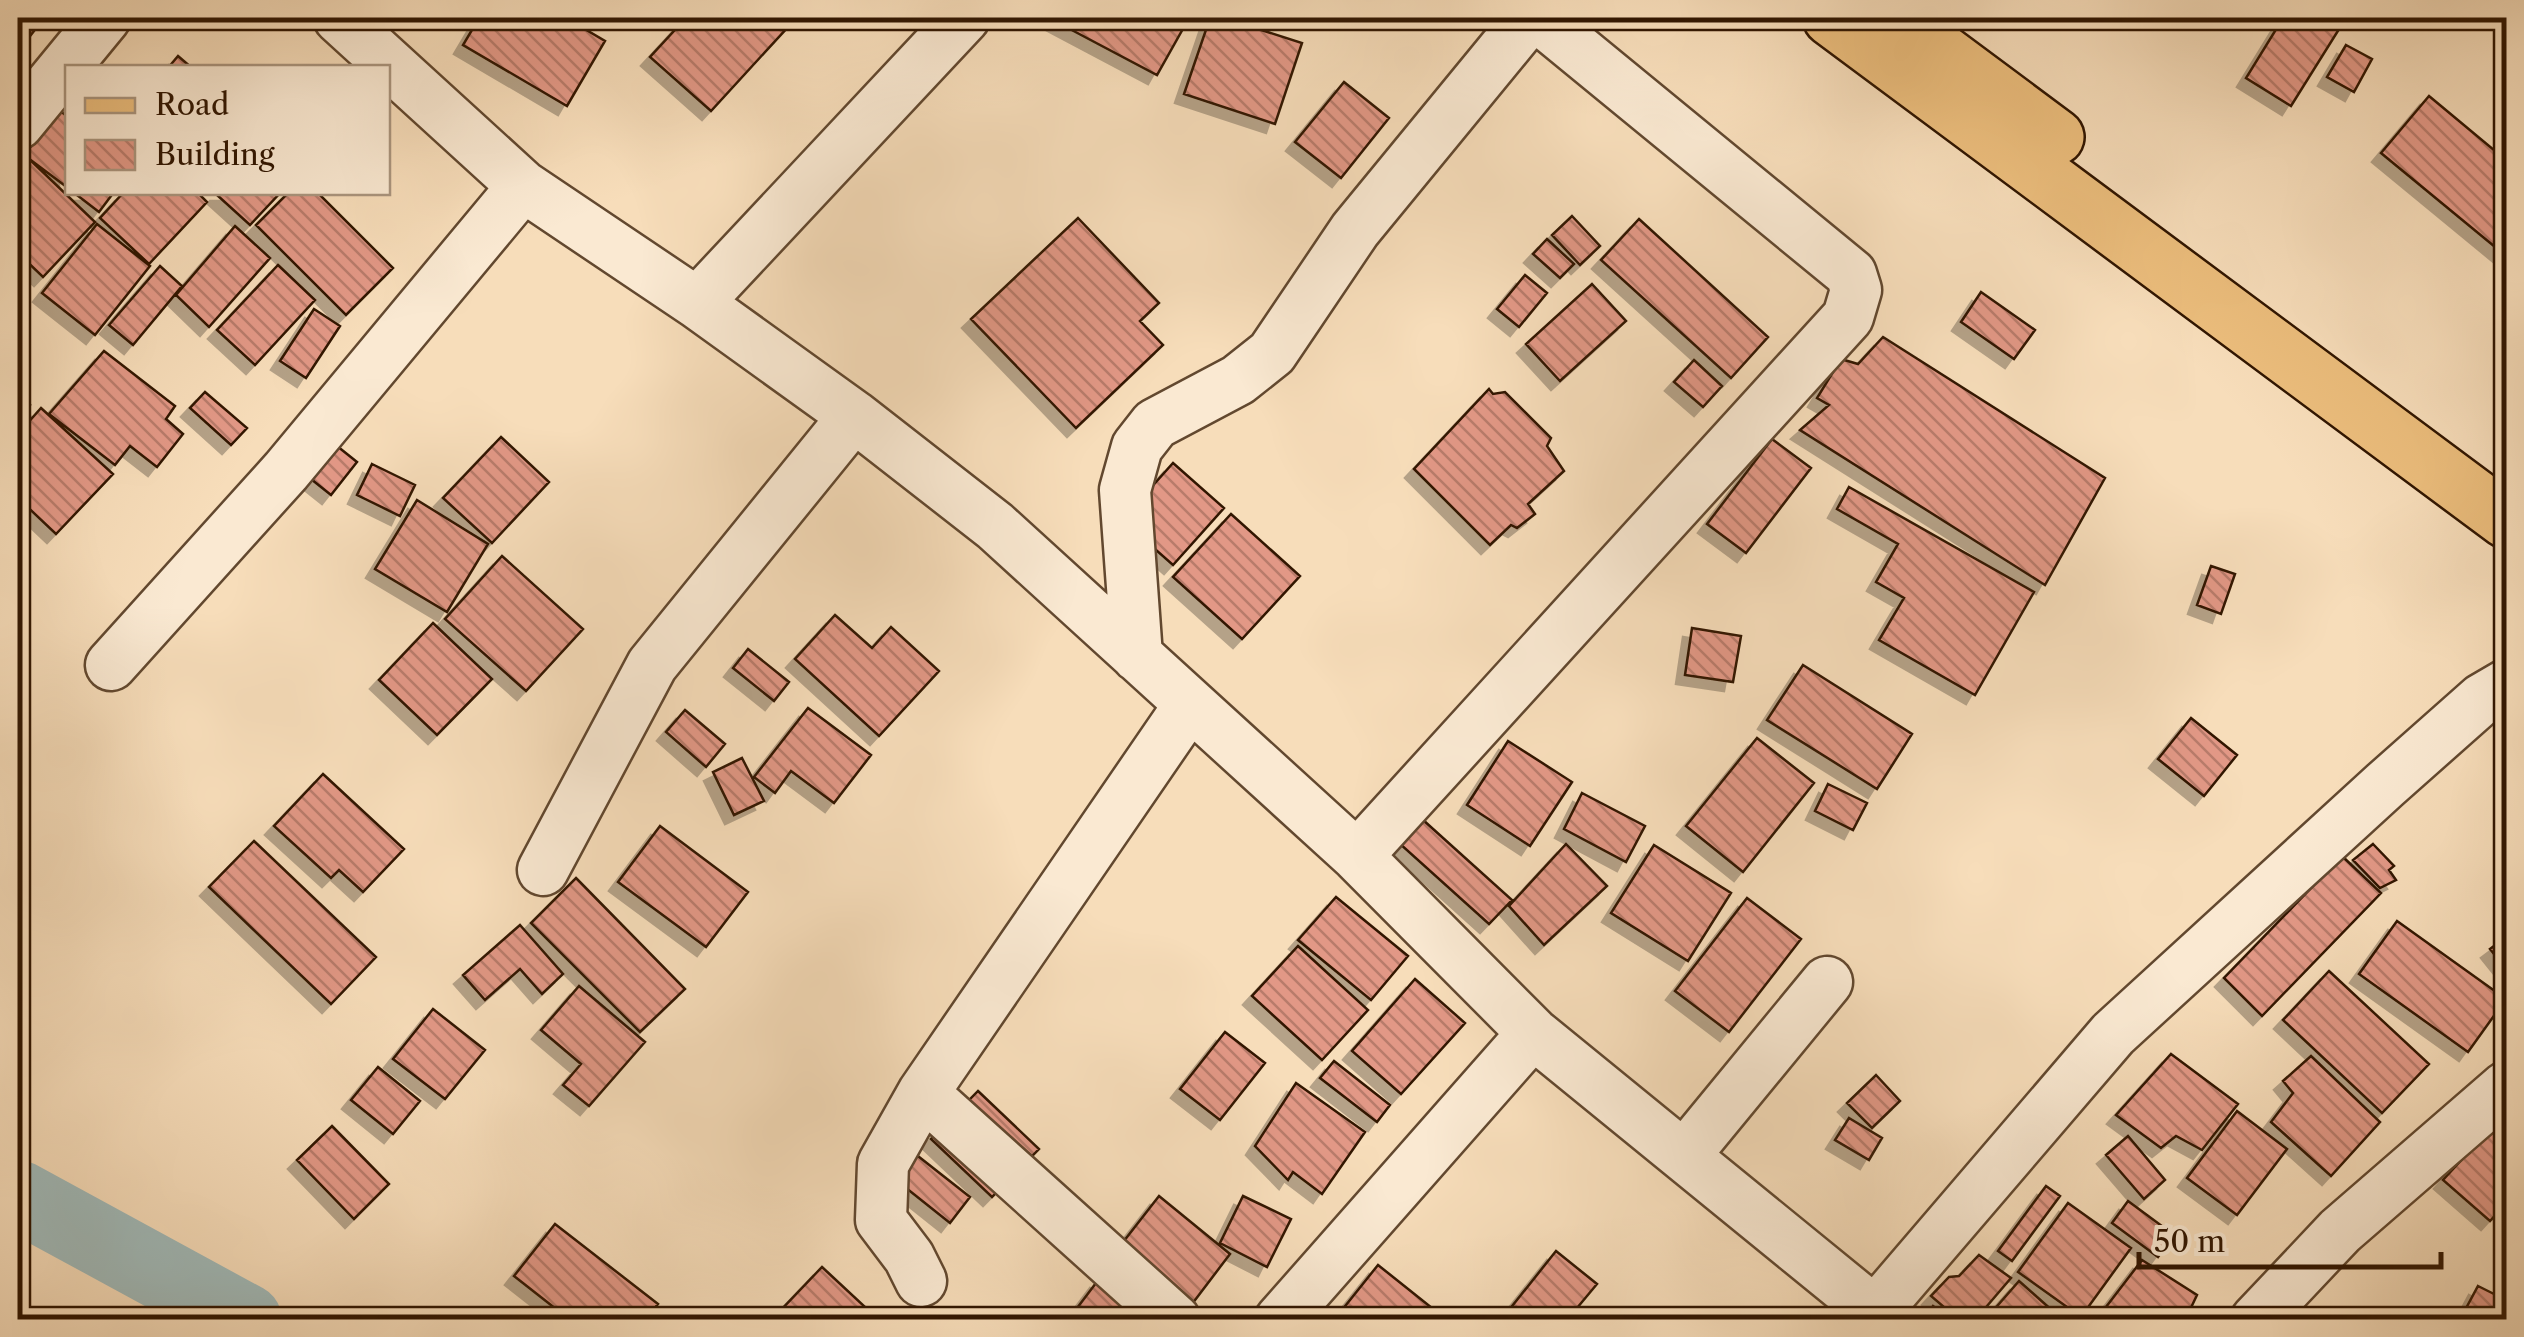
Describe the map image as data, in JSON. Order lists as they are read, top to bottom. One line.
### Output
{"legend":["Road","Building"],"scale_bar":"50 m"}
